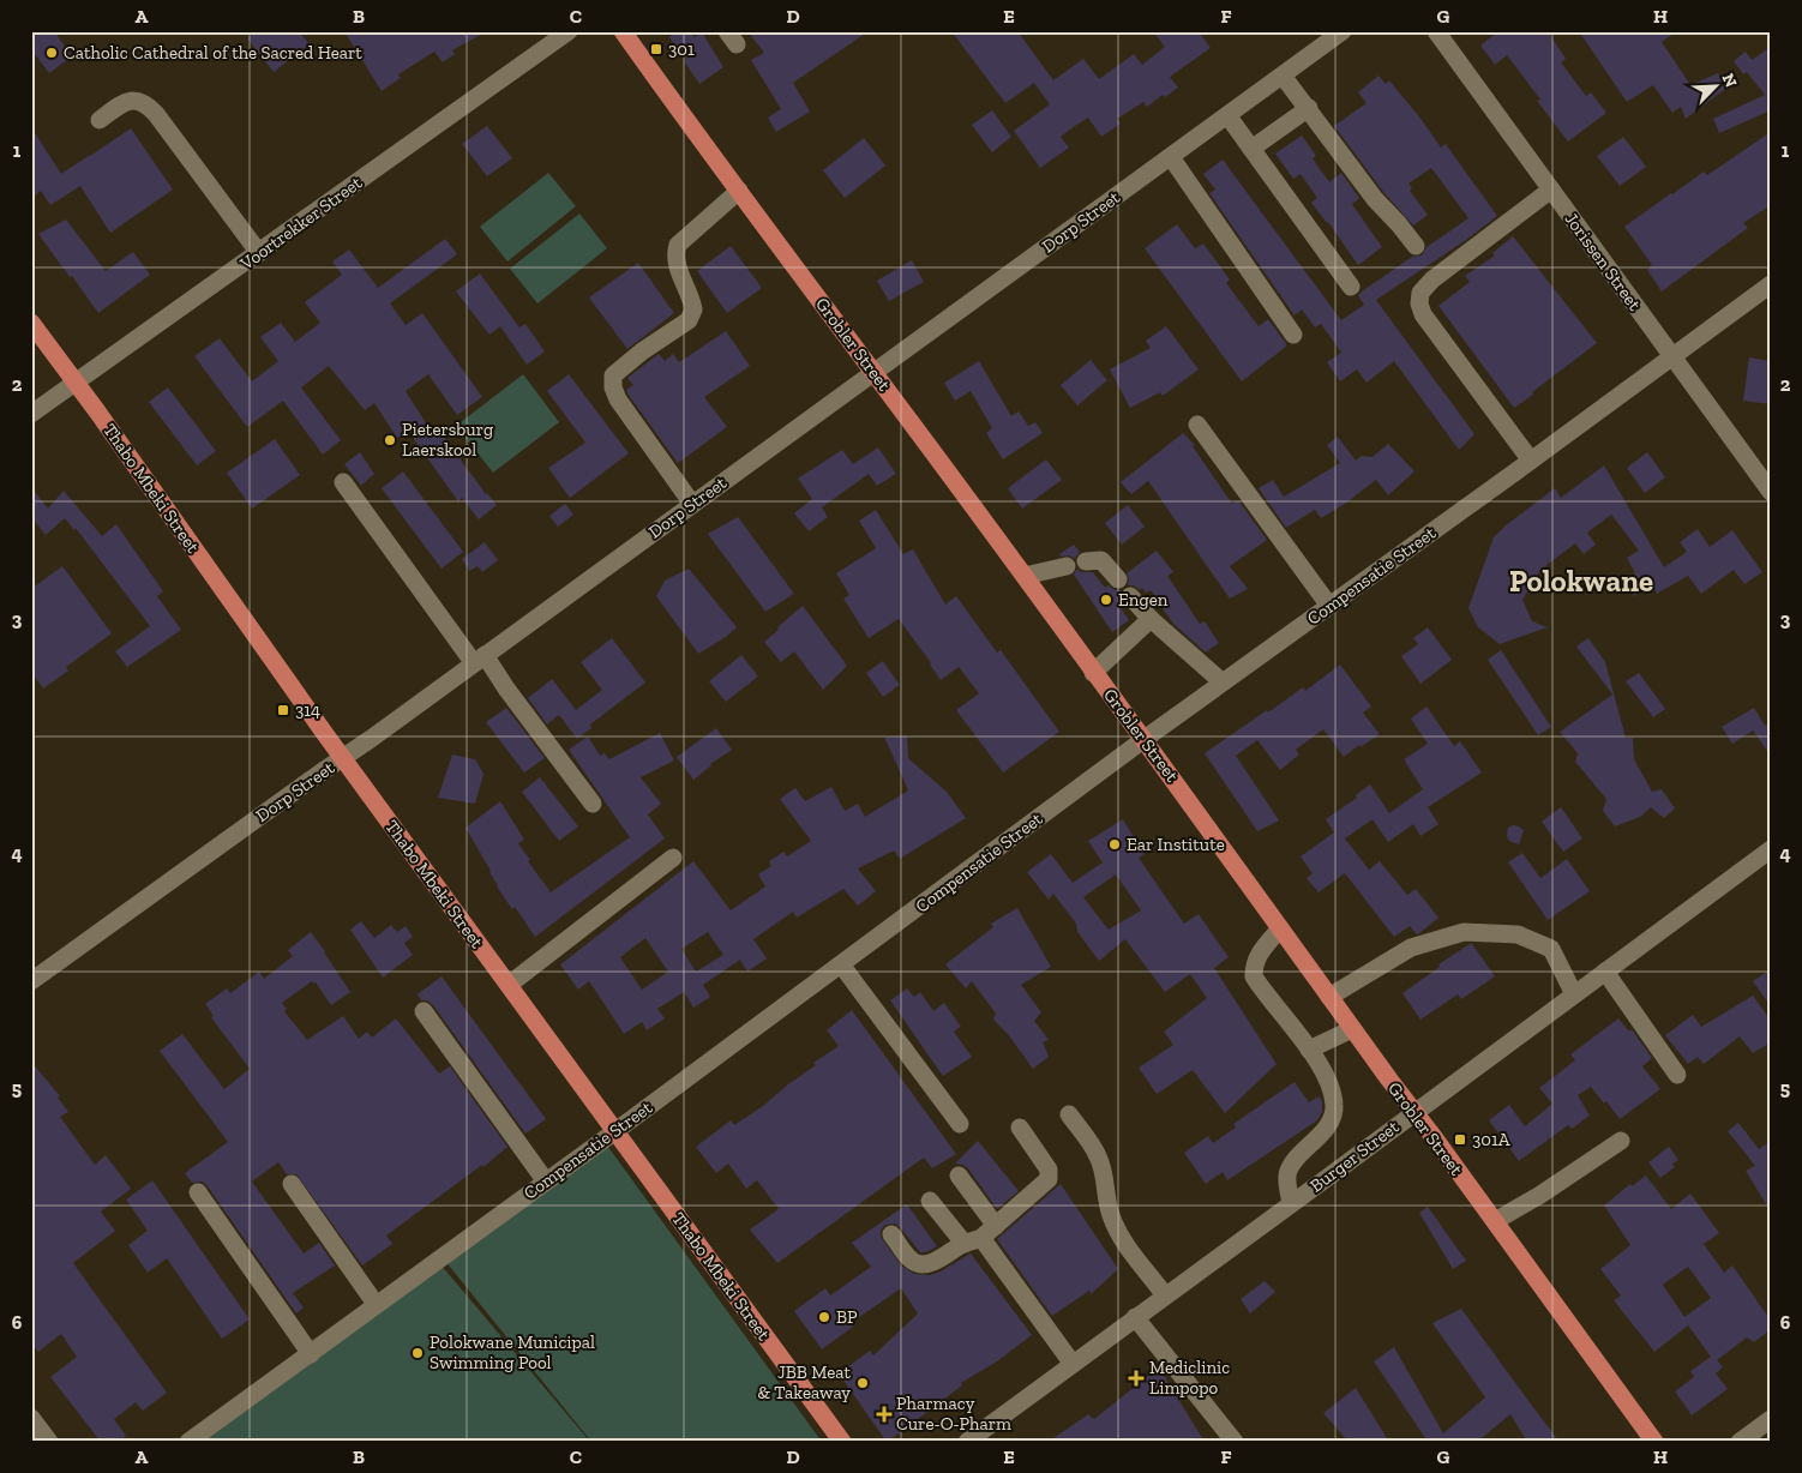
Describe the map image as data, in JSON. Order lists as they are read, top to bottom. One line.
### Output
{"streets":{"main road":["Grobler Street","Thabo Mbeki Street"],"street":["Dorp Street","Voortrekker Street","Jorissen Street","Compensatie Street","Burger Street"]},"crossings":[["Dorp Street","Grobler Street"],["Dorp Street","Thabo Mbeki Street"],["Voortrekker Street","Thabo Mbeki Street"],["Jorissen Street","Compensatie Street"],["Grobler Street","Compensatie Street"],["Grobler Street","Burger Street"],["Thabo Mbeki Street","Compensatie Street"]],"districts":["Polokwane"],"places":{"transit":["301","314","301A"],"other":["Catholic Cathedral of the Sacred Heart","Pietersburg Laerskool","Engen","Ear Institute","BP","Polokwane Municipal Swimming Pool","JBB Meat & Takeaway"],"health":["Mediclinic Limpopo","Pharmacy Cure-O-Pharm"]},"north":"top right","grid":{"columns":["A","B","C","D","E","F","G","H"],"rows":["1","2","3","4","5","6"]}}
